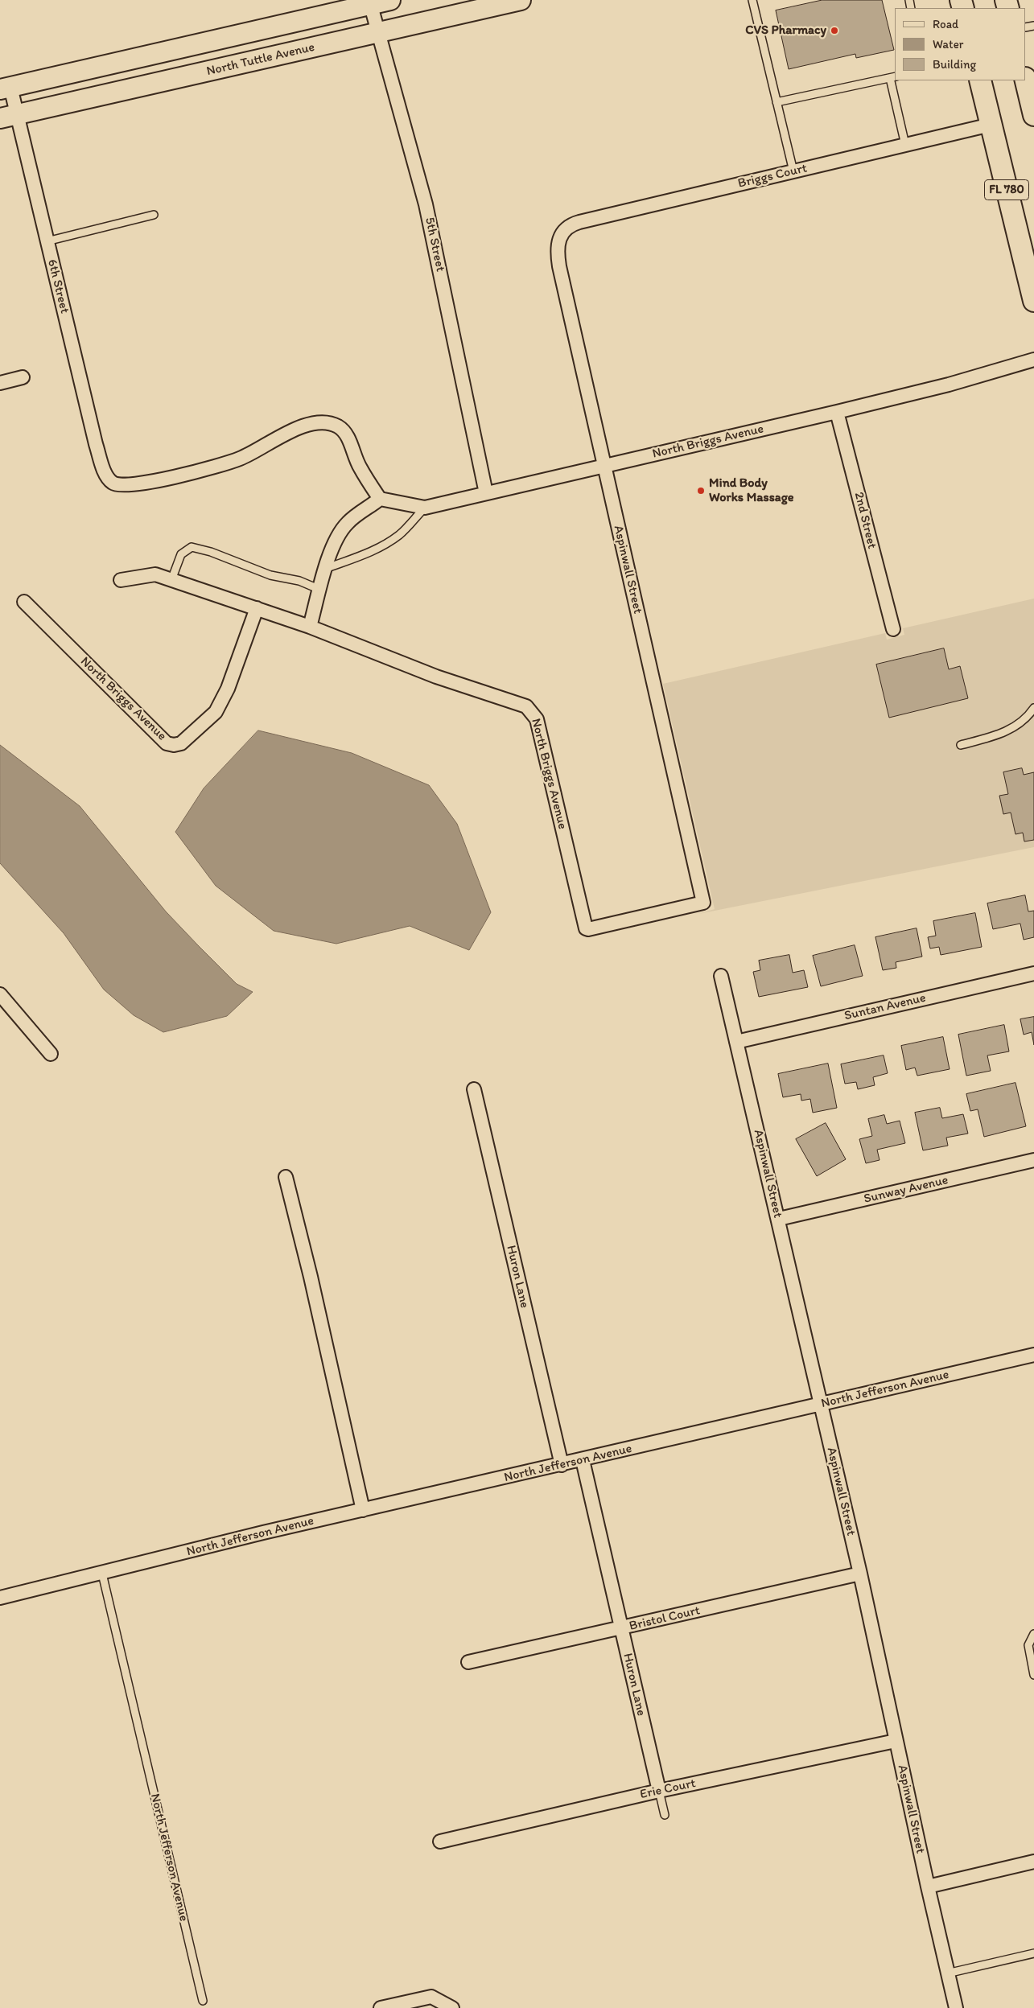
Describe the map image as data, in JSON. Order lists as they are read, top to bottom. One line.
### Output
{"streets":{"main road":["North Tuttle Avenue","FL 780"],"street":["Briggs Court","5th Street","6th Street","North Briggs Avenue","2nd Street","Aspinwall Street","Suntan Avenue","Sunway Avenue","Huron Lane","North Jefferson Avenue","Bristol Court","Erie Court"]},"crossings":[["North Tuttle Avenue","5th Street"],["North Tuttle Avenue","6th Street"],["Briggs Court","FL 780"],["Briggs Court","Aspinwall Street"],["5th Street","North Briggs Avenue"],["6th Street","North Briggs Avenue"],["North Briggs Avenue","2nd Street"],["North Briggs Avenue","Aspinwall Street"],["Aspinwall Street","Suntan Avenue"],["Aspinwall Street","Sunway Avenue"],["Aspinwall Street","North Jefferson Avenue"],["Aspinwall Street","Bristol Court"],["Aspinwall Street","Erie Court"],["Huron Lane","North Jefferson Avenue"],["Huron Lane","Bristol Court"],["Huron Lane","Erie Court"]],"places":["CVS Pharmacy","Mind Body Works Massage"],"legend":["Road","Water","Building"]}
